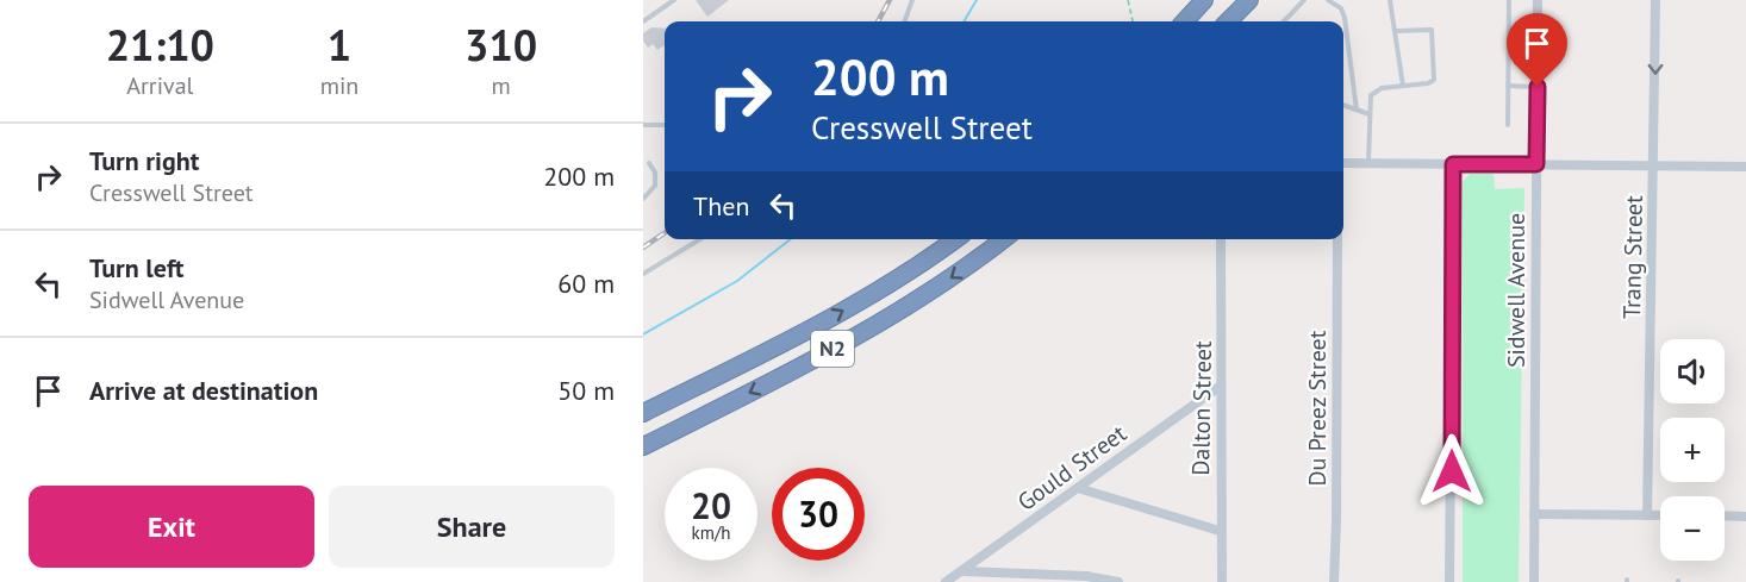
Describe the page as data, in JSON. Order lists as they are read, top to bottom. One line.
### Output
{"streets":{"highway":["N2"],"street":["Trang Street","Sidwell Avenue","Dalton Street","Du Preez Street","Gould Street"]},"crossings":[["Dalton Street","Gould Street"]],"page":{"eta":["21:10","Arrival","1","min","310","m"],"turn":["200 m","Cresswell Street"],"list":[{"name":"Turn right","note":"Cresswell Street","value":"200 m"},{"name":"Turn left","note":"Sidwell Avenue","value":"60 m"},{"name":"Arrive at destination","value":"50 m"}],"then":"Then","map_buttons":["+","−"],"speed":"20 km/h","limit":"30","buttons":["Exit","Share"]}}
